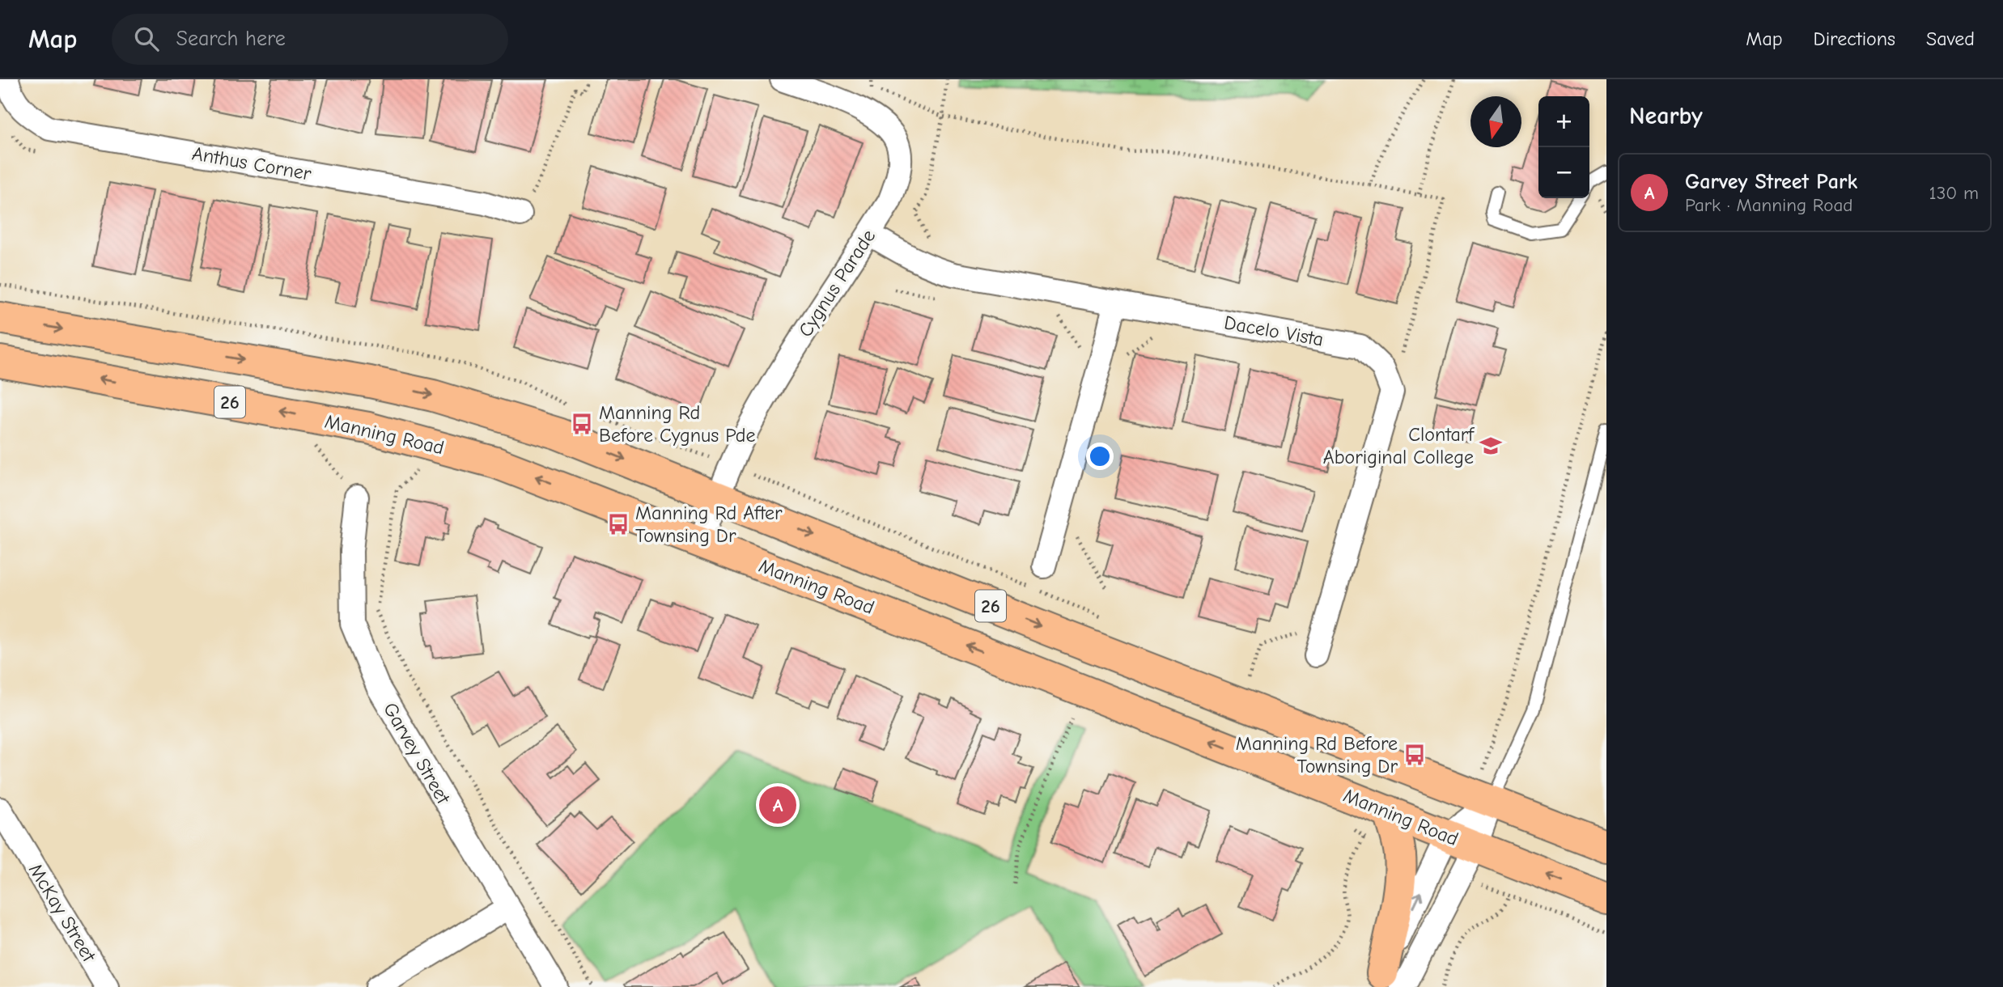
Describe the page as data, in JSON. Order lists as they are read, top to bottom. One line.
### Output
{"streets":{"main road":["26","Manning Road"],"street":["Anthus Corner","Cygnus Parade","Dacelo Vista","Garvey Street","McKay Street"]},"crossings":[["Cygnus Parade","Dacelo Vista"],["Cygnus Parade","26"],["Cygnus Parade","Manning Road"]],"places":{"bus stop":["Manning Rd Before Cygnus Pde","Manning Rd After Townsing Dr","Manning Rd Before Townsing Dr"],"school or university":["Clontarf Aboriginal College"]},"north":"bottom","page":{"header":"Map","search":"Search here","nav":["Map","Directions","Saved"],"heading":"Nearby","map_buttons":["+","−"],"list":[{"mark":"A","name":"Garvey Street Park","note":"Park · Manning Road","value":"130 m"}],"pins":"A"}}
